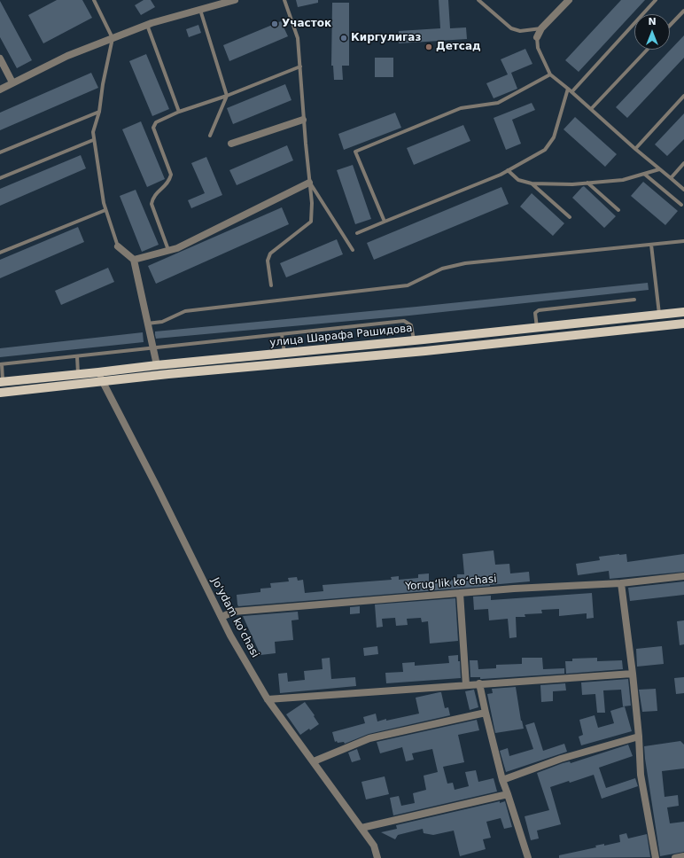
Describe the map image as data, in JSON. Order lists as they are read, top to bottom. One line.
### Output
{"streets":{"main road":["улица Шарафа Рашидова"],"street":["Yorugʻlik koʻchasi","Jo'ydam ko'chasi"]},"crossings":[["улица Шарафа Рашидова","Jo'ydam ko'chasi"],["Yorugʻlik koʻchasi","Jo'ydam ko'chasi"]],"places":["Участок","Киргулигаз","Детсад"],"north":"top"}
